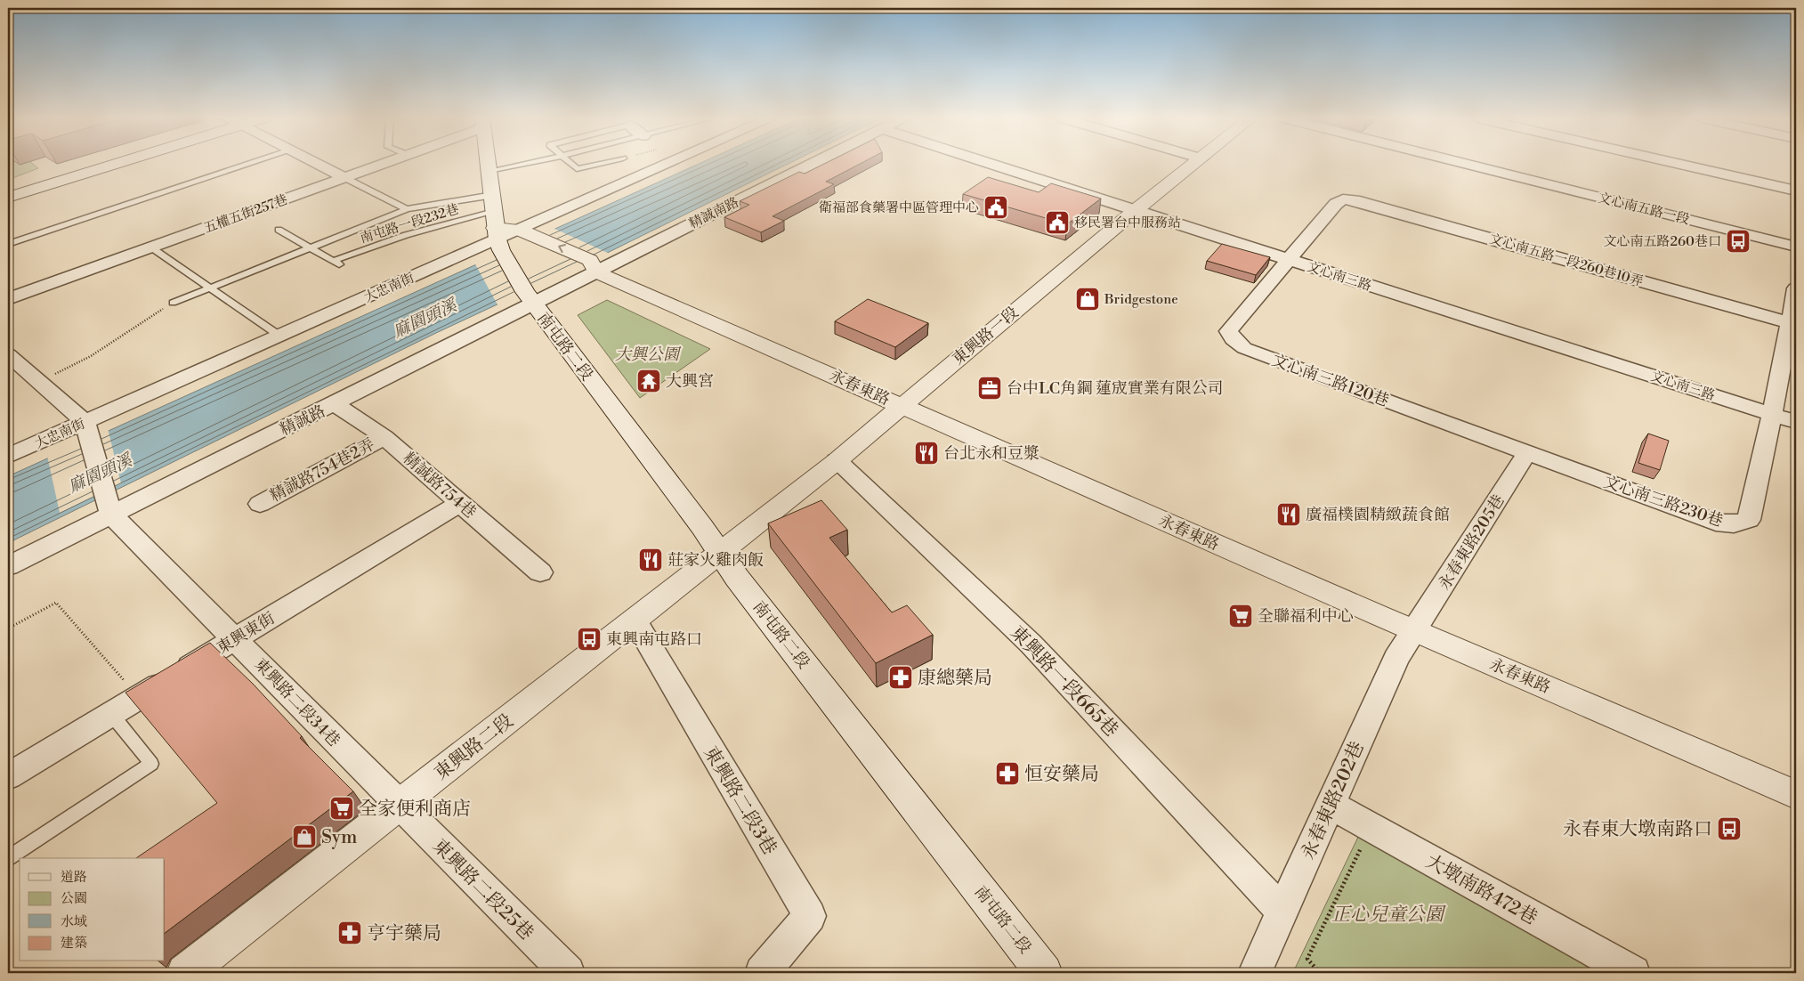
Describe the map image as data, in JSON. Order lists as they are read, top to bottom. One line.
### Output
{"streets":{"street":["文心南五路一段","精誠南路","五權五街257巷","文心南五路一段260巷10弄","文心南三路","大忠南街","東興路一段","南屯路二段","文心南三路120巷","永春東路","精誠路","精誠路754巷2弄","精誠路754巷","文心南三路230巷","永春東路205巷","東興東街","東興路一段665巷","東興路二段34巷","東興路二段","東興路二段3巷","永春東路202巷","東興路二段25巷","大墩南路472巷"],"lane":["南屯路一段232巷"]},"crossings":[["精誠南路","永春東路"],["精誠南路","精誠路"],["南屯路一段232巷","大忠南街"],["南屯路一段232巷","南屯路二段"],["文心南五路一段260巷10弄","文心南三路"],["文心南五路一段260巷10弄","文心南三路120巷"],["文心南三路","東興路一段"],["文心南三路","文心南三路120巷"],["文心南三路","文心南三路230巷"],["大忠南街","南屯路二段"],["東興路一段","南屯路二段"],["東興路一段","永春東路"],["東興路一段","東興路一段665巷"],["東興路一段","東興路二段"],["南屯路二段","精誠路"],["南屯路二段","東興路二段"],["文心南三路120巷","文心南三路230巷"],["文心南三路120巷","永春東路205巷"],["永春東路","精誠路"],["永春東路","永春東路205巷"],["永春東路","永春東路202巷"],["精誠路","精誠路754巷"],["精誠路","東興路二段34巷"],["精誠路754巷2弄","精誠路754巷"],["精誠路754巷","東興東街"],["文心南三路230巷","永春東路205巷"],["永春東路205巷","永春東路202巷"],["東興東街","東興路二段34巷"],["東興路一段665巷","永春東路202巷"],["東興路二段34巷","東興路二段"],["東興路二段34巷","東興路二段25巷"],["東興路二段","東興路二段3巷"],["東興路二段","東興路二段25巷"],["永春東路202巷","大墩南路472巷"]],"water":["麻園頭溪"],"parks":["大興公園","正心兒童公園"],"places":{"public building":["衛福部食藥署中區管理中心","移民署台中服務站"],"bus stop":["文心南五路260巷口","東興南屯路口","永春東大墩南路口"],"shop":["Bridgestone","Sym"],"temple":["大興宮"],"office":["台中LC角鋼 蓮宬實業有限公司"],"restaurant":["台北永和豆漿","廣福樸園精緻蔬食館","莊家火雞肉飯"],"supermarket":["全聯福利中心","全家便利商店"],"pharmacy":["康總藥局","恒安藥局","亨宇藥局"]},"legend":["道路","公園","水域","建築"]}
